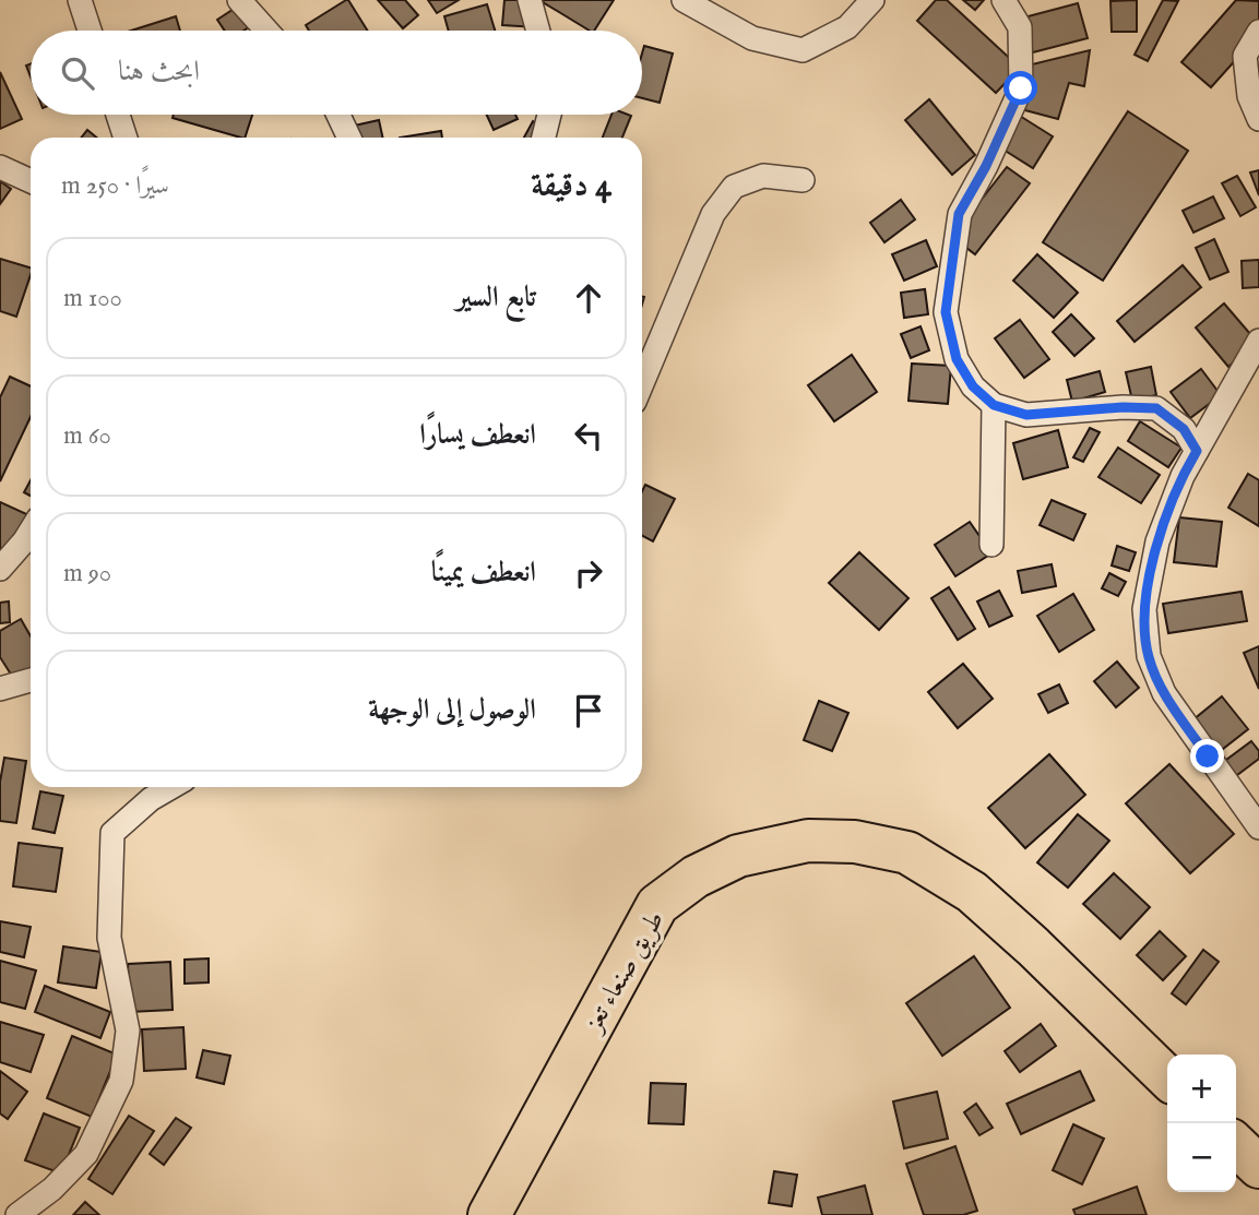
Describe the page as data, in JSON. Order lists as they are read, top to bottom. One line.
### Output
{"streets":{"highway":["طريق صنعاء تعز"]},"page":{"search":"ابحث هنا","heading":["4 دقيقة","سيرًا · 250 m"],"list":[["تابع السير","100 m"],["انعطف يسارًا","60 m"],["انعطف يمينًا","90 m"],"الوصول إلى الوجهة"],"map_buttons":["+","−"]}}
